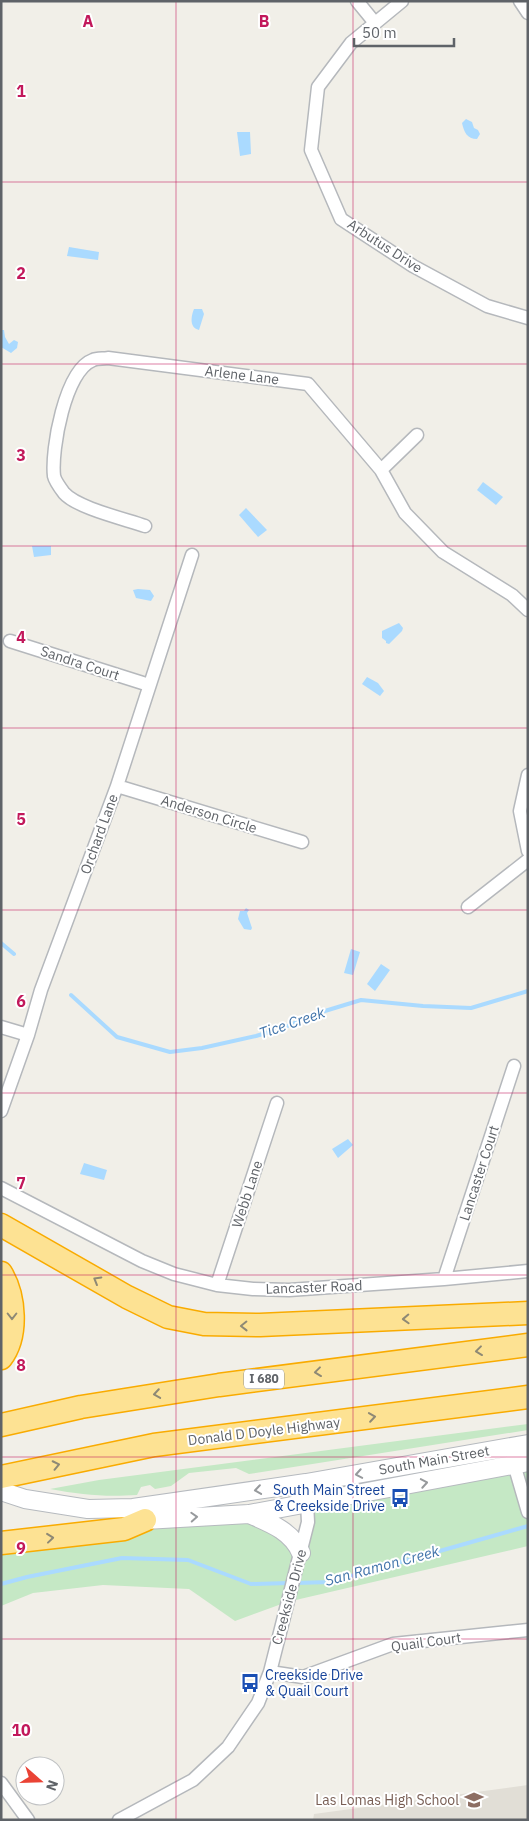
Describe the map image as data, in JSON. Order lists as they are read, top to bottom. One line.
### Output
{"streets":{"highway":["I 680","Donald D Doyle Highway"],"main road":["South Main Street"],"street":["Arbutus Drive","Arlene Lane","Sandra Court","Anderson Circle","Orchard Lane","Lancaster Court","Webb Lane","Lancaster Road","Creekside Drive","Quail Court"]},"crossings":[["Sandra Court","Orchard Lane"],["Anderson Circle","Orchard Lane"],["Lancaster Court","Lancaster Road"],["Webb Lane","Lancaster Road"],["Donald D Doyle Highway","South Main Street"],["South Main Street","Creekside Drive"],["Creekside Drive","Quail Court"]],"water":["Tice Creek","San Ramon Creek"],"places":{"bus stop":["South Main Street & Creekside Drive","Creekside Drive & Quail Court"],"school or university":["Las Lomas High School"]},"scale_bar":"50 m","north":"right","grid":{"columns":["A","B"],"rows":["1","2","3","4","5","6","7","8","9","10"]}}
